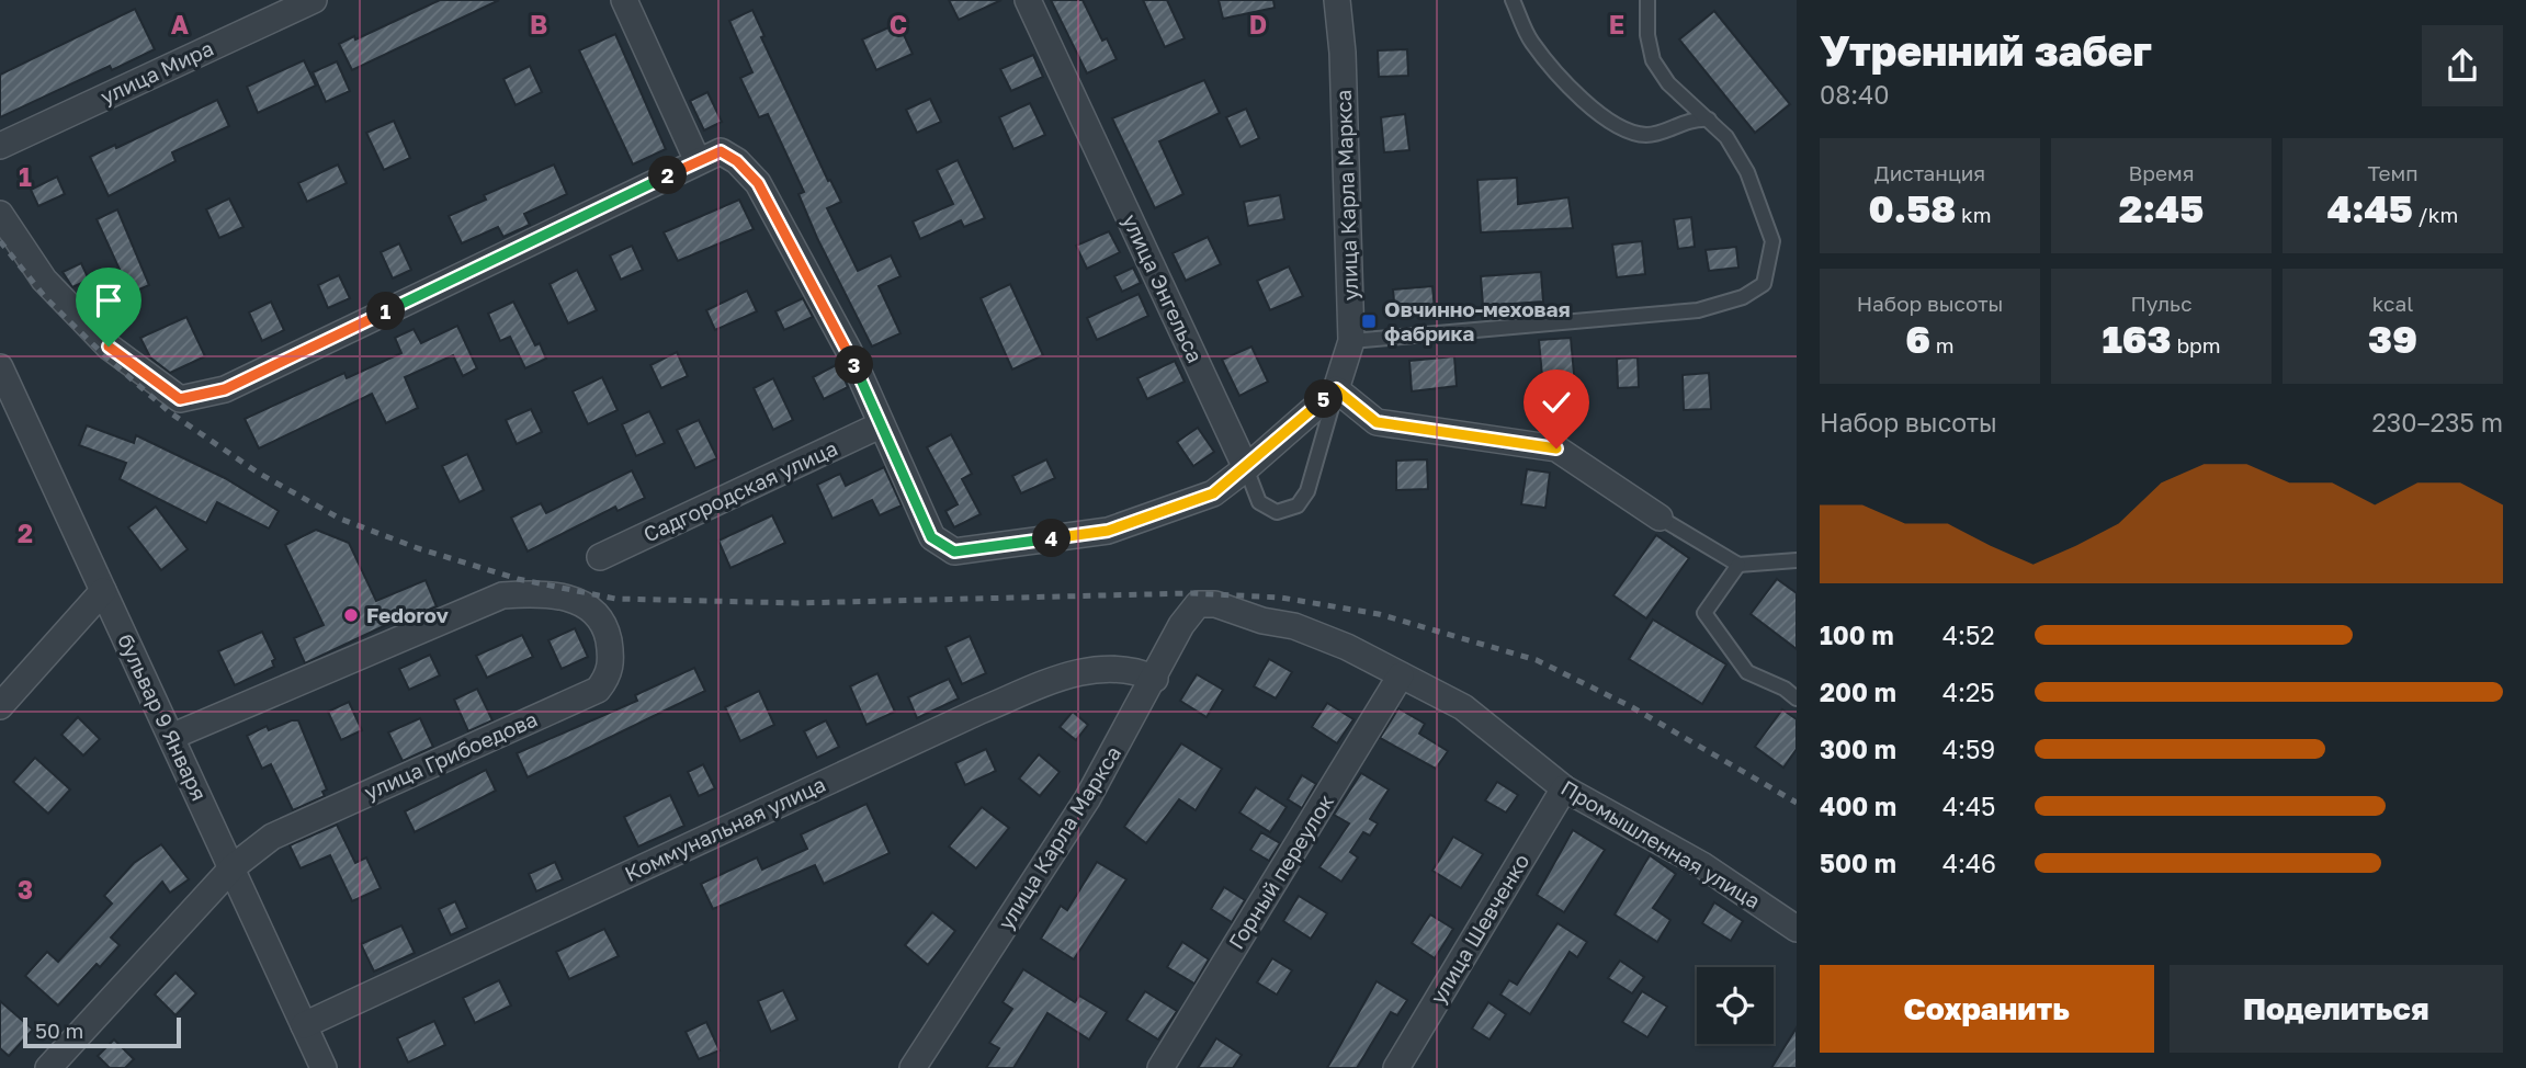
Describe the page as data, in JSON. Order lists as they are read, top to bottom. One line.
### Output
{"streets":{"street":["улица Мира","улица Карла Маркса","улица Энгельса","Садгородская улица","бульвар 9 Января","улица Грибоедова","Коммунальная улица","Промышленная улица","Горный переулок","улица Шевченко"]},"crossings":[["улица Карла Маркса","Коммунальная улица"],["улица Карла Маркса","Промышленная улица"],["бульвар 9 Января","улица Грибоедова"],["бульвар 9 Января","Коммунальная улица"],["Промышленная улица","Горный переулок"],["Промышленная улица","улица Шевченко"]],"places":{"transit":["Овчинно-меховая фабрика"],"other":["Fedorov"]},"scale_bar":"50 m","page":{"heading":["Утренний забег","08:40"],"stats":[["Дистанция","0.58 km"],["Время","2:45"],["Темп","4:45 /km"],["Набор высоты","6 m"],["Пульс","163 bpm"],["kcal","39"]],"pins":["2","1","3","5","4"],"chart":["Набор высоты","230–235 m"],"list":[{"name":"100 m","note":"4:52"},{"name":"200 m","note":"4:25"},{"name":"300 m","note":"4:59"},{"name":"400 m","note":"4:45"},{"name":"500 m","note":"4:46"}],"buttons":["Сохранить","Поделиться"],"scale":"50 m"},"grid":{"columns":["A","B","C","D","E"],"rows":["1","2","3"]}}
